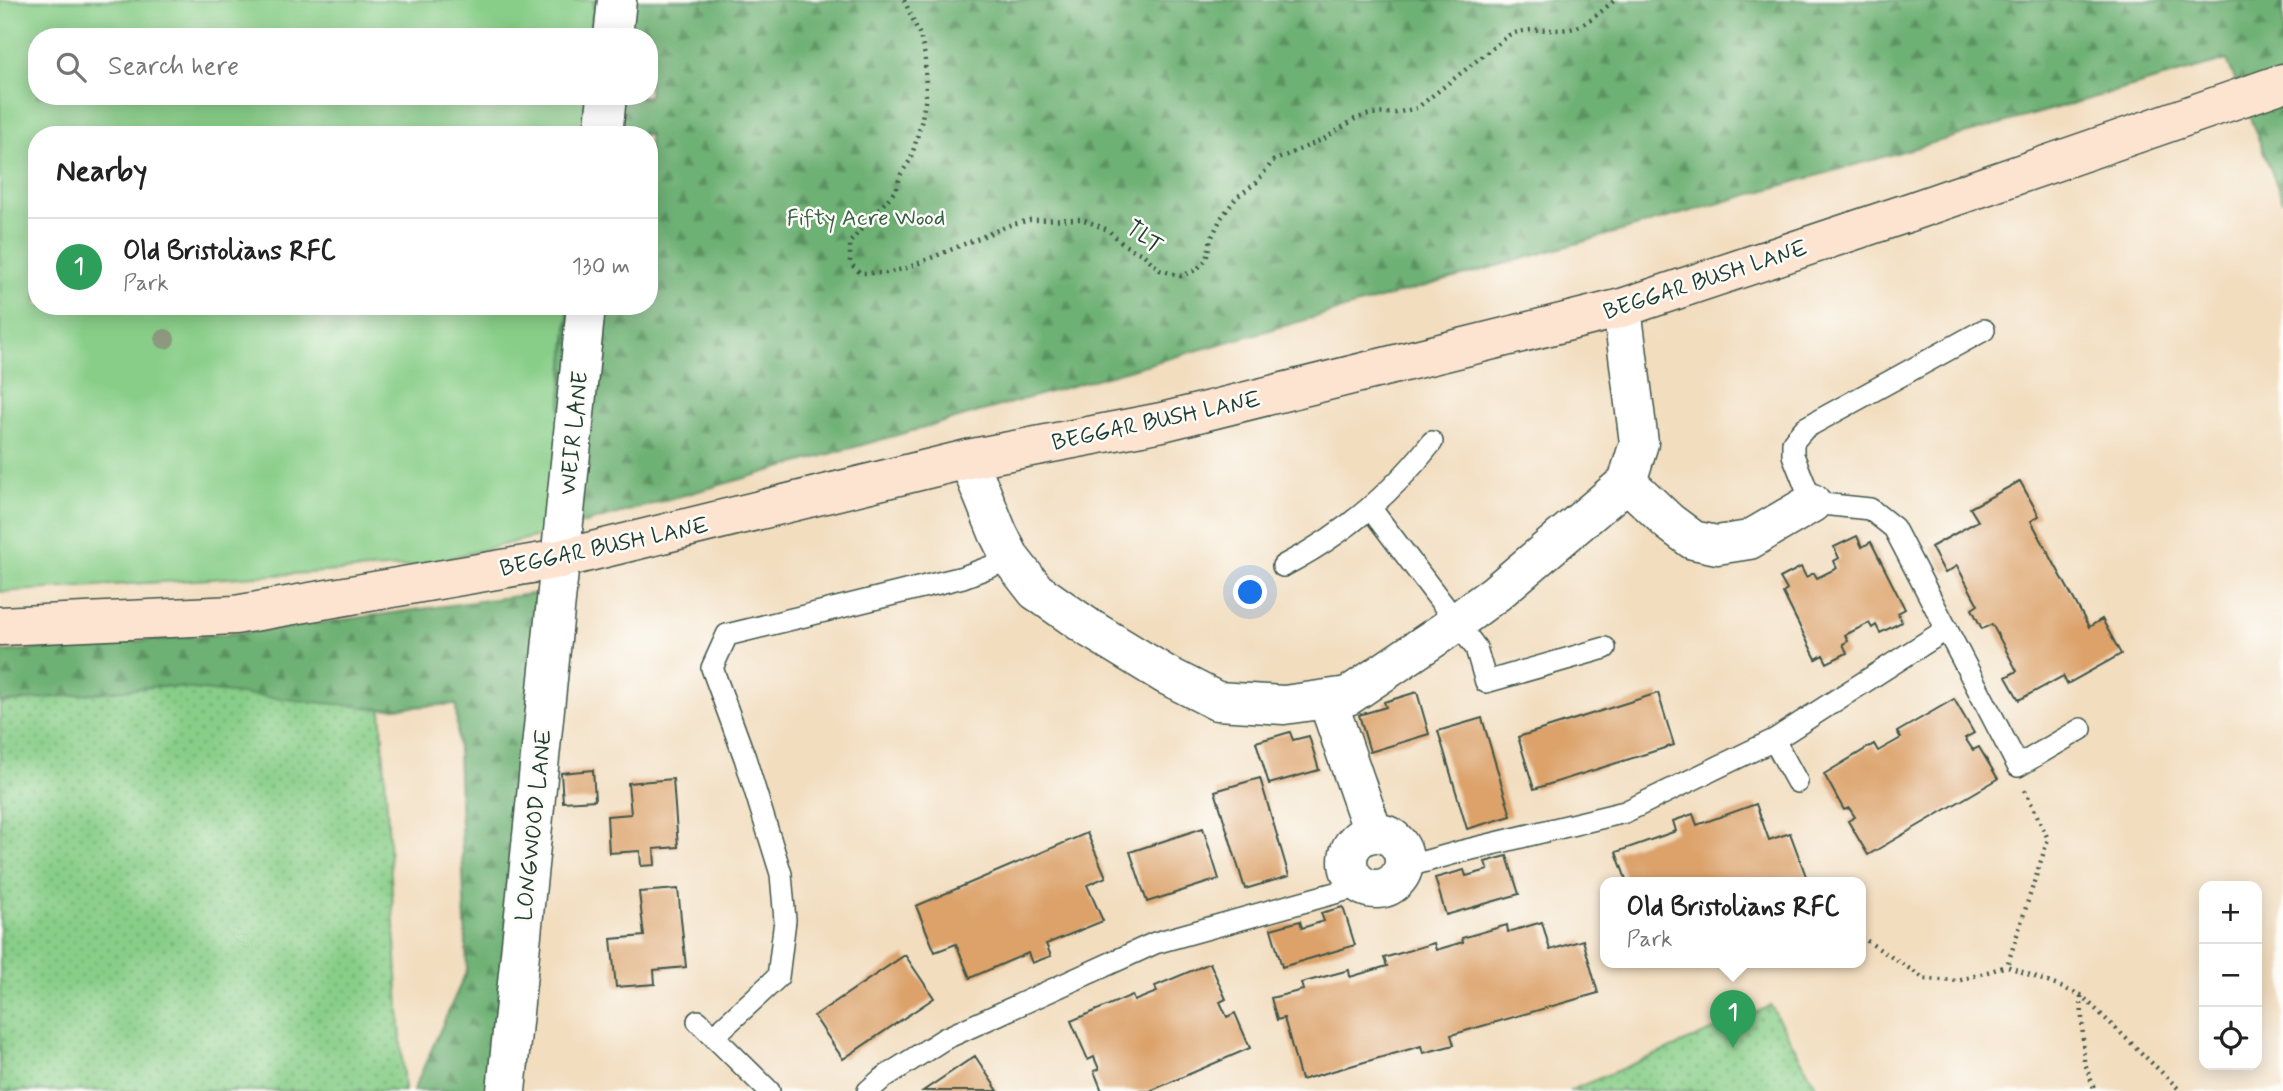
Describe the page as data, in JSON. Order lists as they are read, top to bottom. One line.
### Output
{"streets":{"main road":["BEGGAR BUSH LANE"],"street":["WEIR LANE","LONGWOOD LANE"],"path":["TLT"]},"crossings":[["BEGGAR BUSH LANE","WEIR LANE"],["BEGGAR BUSH LANE","LONGWOOD LANE"],["WEIR LANE","LONGWOOD LANE"]],"parks":["Fifty Acre Wood"],"page":{"search":"Search here","heading":"Nearby","list":[{"mark":"1","name":"Old Bristolians RFC","note":"Park","value":"130 m"}],"popup":["Old Bristolians RFC","Park"],"map_buttons":["+","−"],"pins":"1"}}
